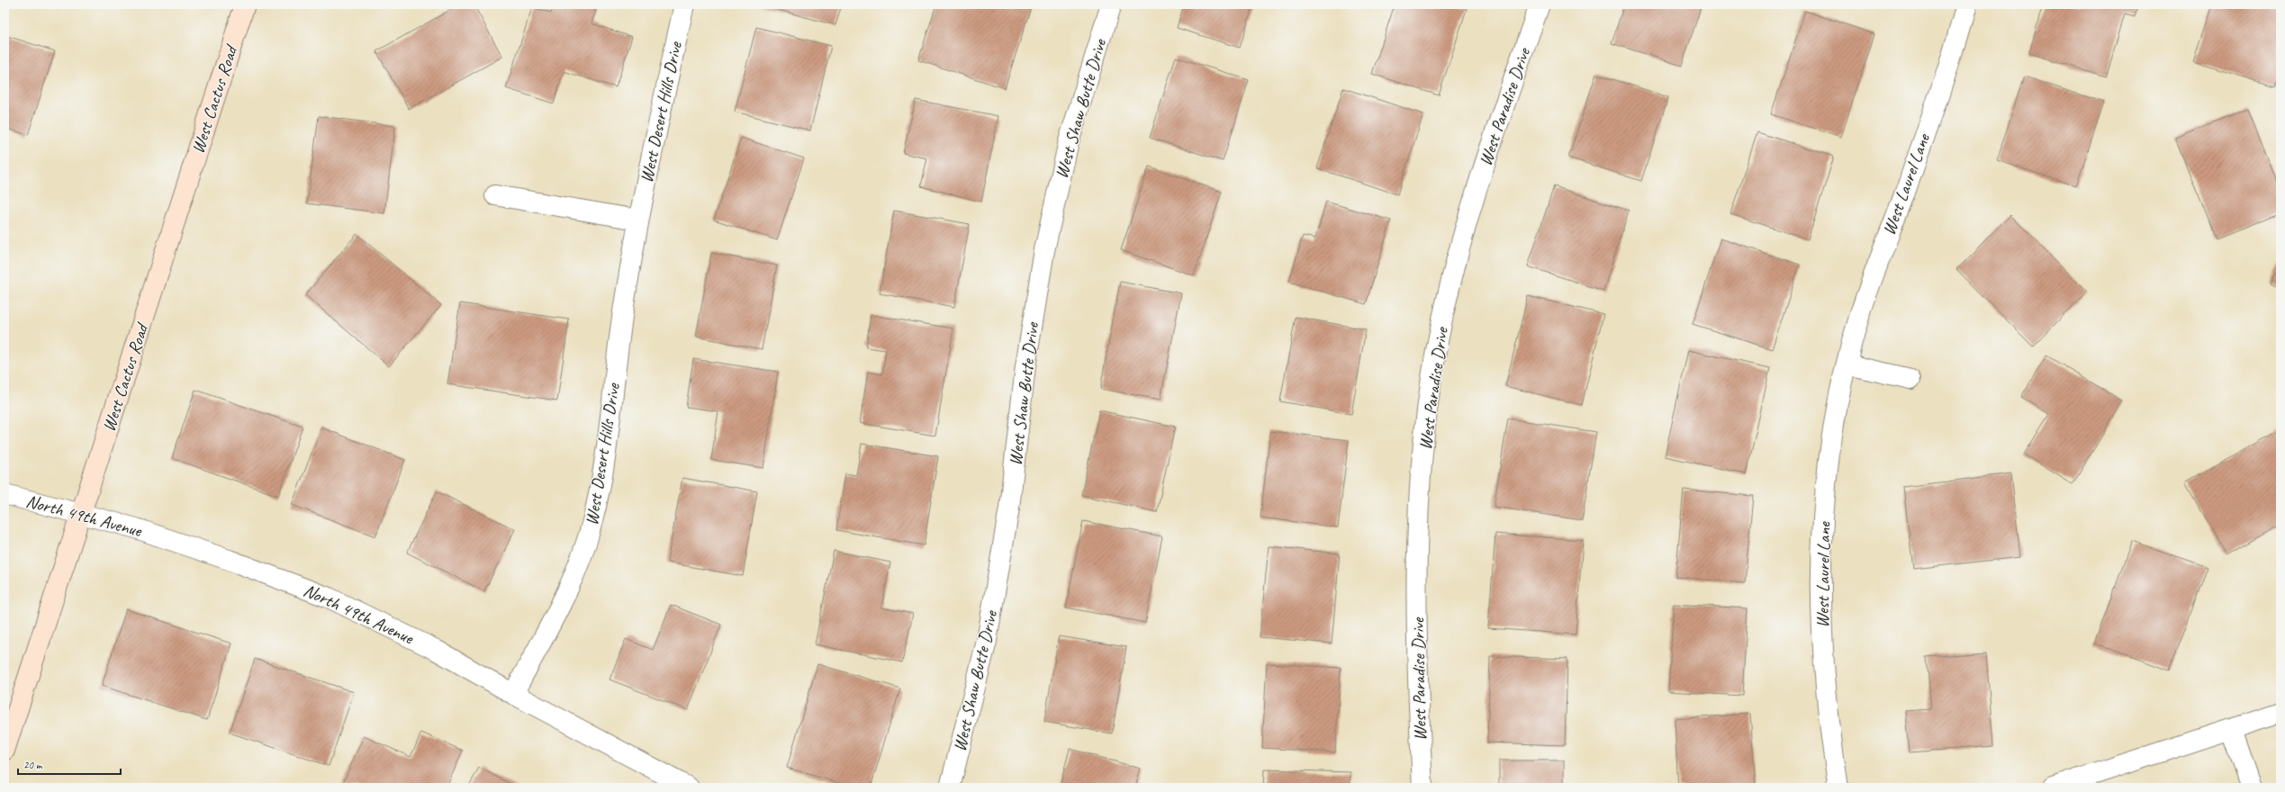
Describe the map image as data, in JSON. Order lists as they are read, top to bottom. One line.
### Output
{"streets":{"main road":["West Cactus Road"],"street":["West Paradise Drive","West Shaw Butte Drive","West Desert Hills Drive","West Laurel Lane","North 49th Avenue"]},"crossings":[["West Cactus Road","North 49th Avenue"],["West Desert Hills Drive","North 49th Avenue"]],"scale_bar":"20 m"}
